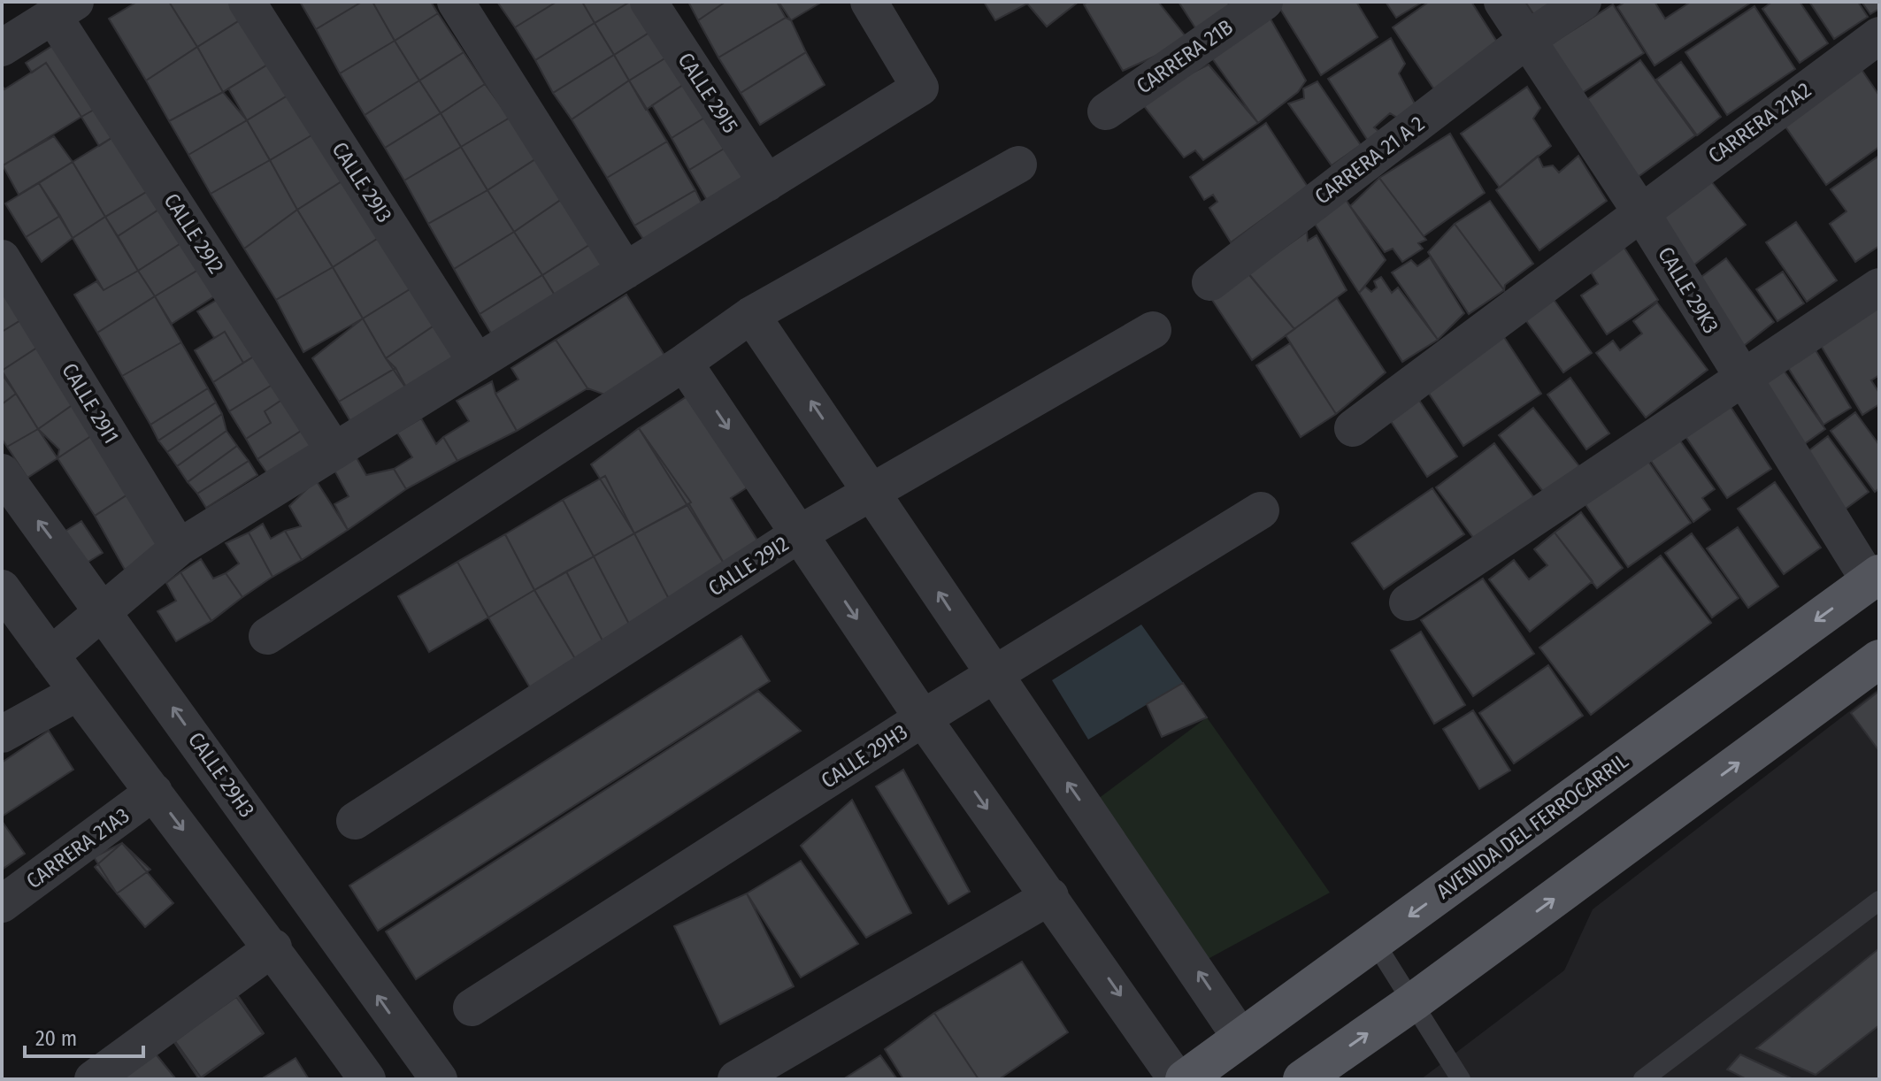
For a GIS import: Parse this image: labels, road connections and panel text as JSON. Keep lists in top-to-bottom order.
{
  "streets": {
    "main road": ["AVENIDA DEL FERROCARRIL"],
    "street": [
      "CARRERA 21B",
      "CALLE 29I5",
      "CARRERA 21A2",
      "CARRERA 21 A 2",
      "CALLE 29I3",
      "CALLE 29I2",
      "CALLE 29K3",
      "CALLE 29I1",
      "CALLE 29H3",
      "CARRERA 21A3"
    ]
  },
  "crossings": [
    ["CARRERA 21A2", "CALLE 29K3"],
    ["CARRERA 21 A 2", "CALLE 29K3"],
    ["CALLE 29K3", "AVENIDA DEL FERROCARRIL"]
  ],
  "scale_bar": "20 m"
}
